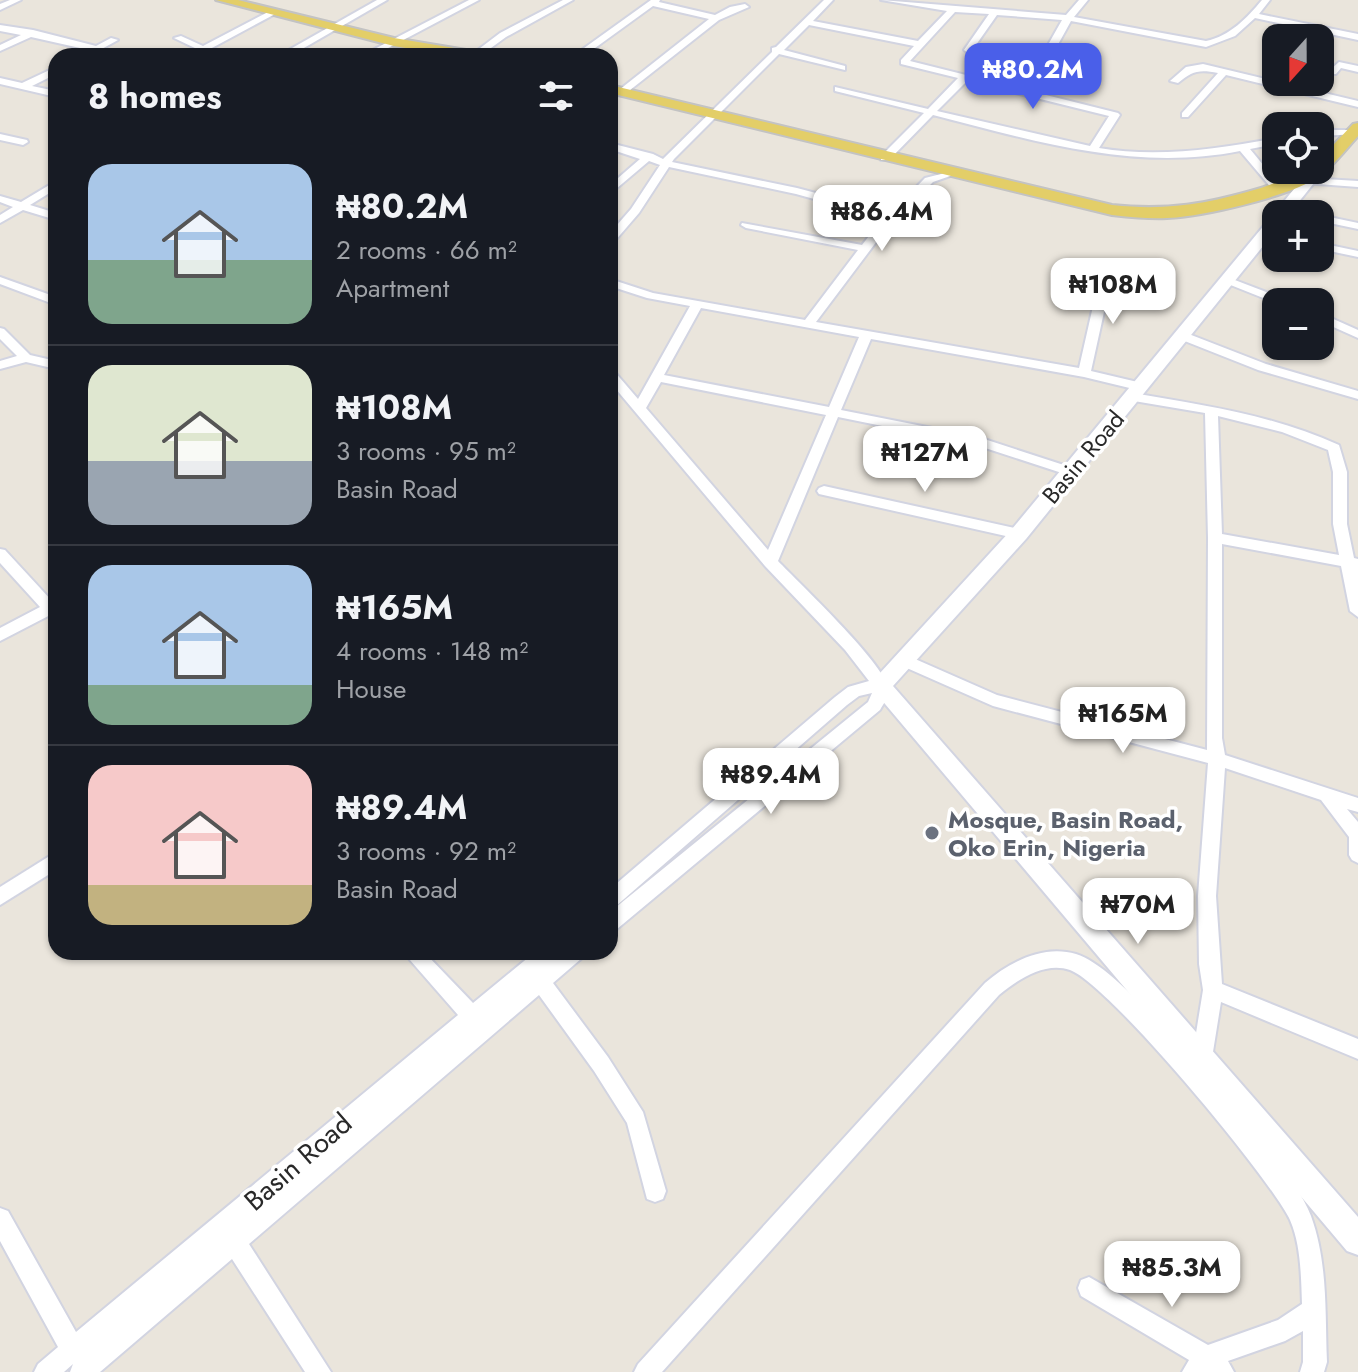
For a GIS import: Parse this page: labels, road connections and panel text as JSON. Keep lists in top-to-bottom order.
{
  "streets": {
    "main road": ["Basin Road"]
  },
  "places": ["Mosque, Basin Road, Oko Erin, Nigeria"],
  "north": "bottom",
  "page": {
    "map_buttons": ["+", "−"],
    "price": [
      "₦80.2M",
      "₦86.4M",
      "₦108M",
      "₦127M",
      "₦165M",
      "₦89.4M",
      "₦70M",
      "₦85.3M"
    ],
    "heading": "8 homes",
    "list": [
      {
        "name": "₦80.2M",
        "note": "2 rooms · 66 m² · Apartment"
      },
      {
        "name": "₦108M",
        "note": "3 rooms · 95 m² · Basin Road"
      },
      {
        "name": "₦165M",
        "note": "4 rooms · 148 m² · House"
      },
      {
        "name": "₦89.4M",
        "note": "3 rooms · 92 m² · Basin Road"
      }
    ]
  }
}
